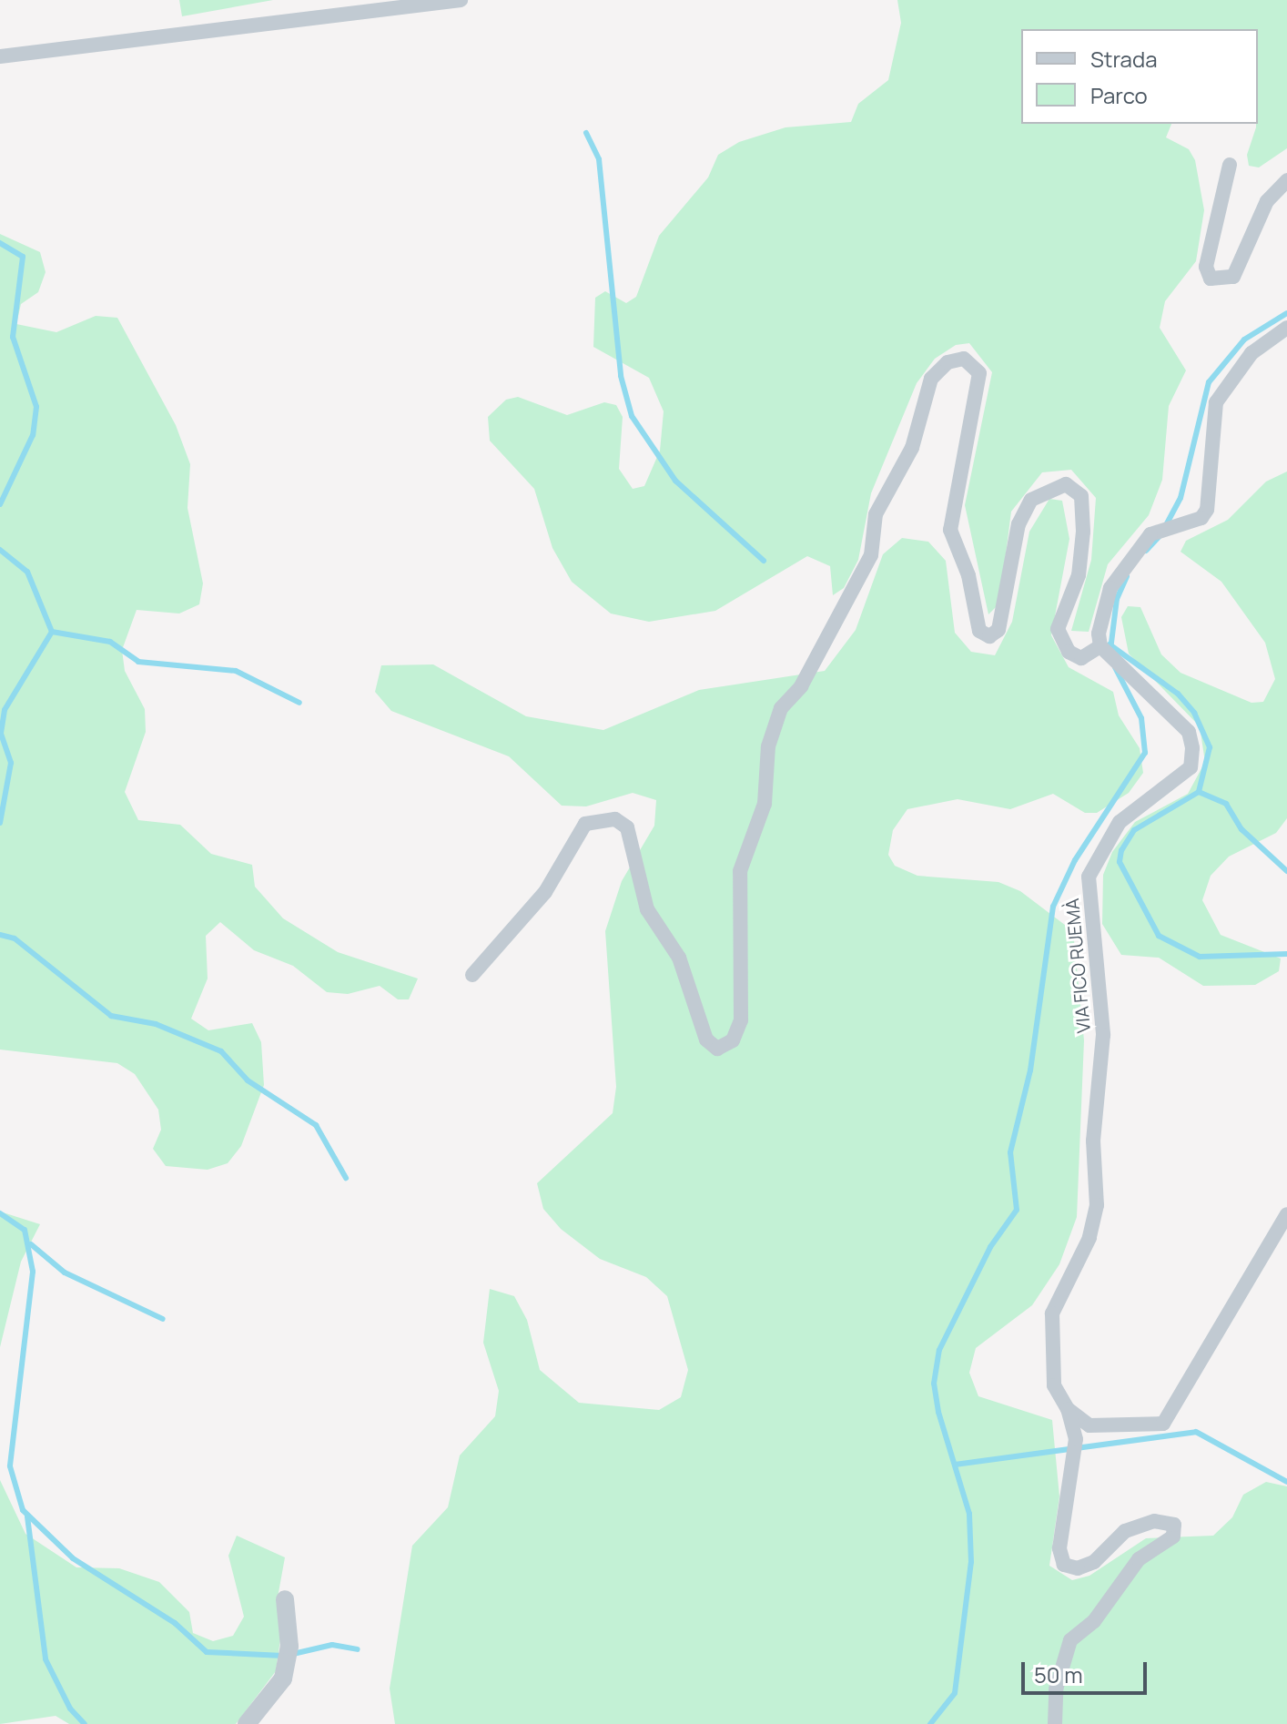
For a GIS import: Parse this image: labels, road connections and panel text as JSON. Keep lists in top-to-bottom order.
{
  "streets": {
    "street": ["VIA FICO RUEMÀ"]
  },
  "legend": ["Strada", "Parco"],
  "scale_bar": "50 m"
}
